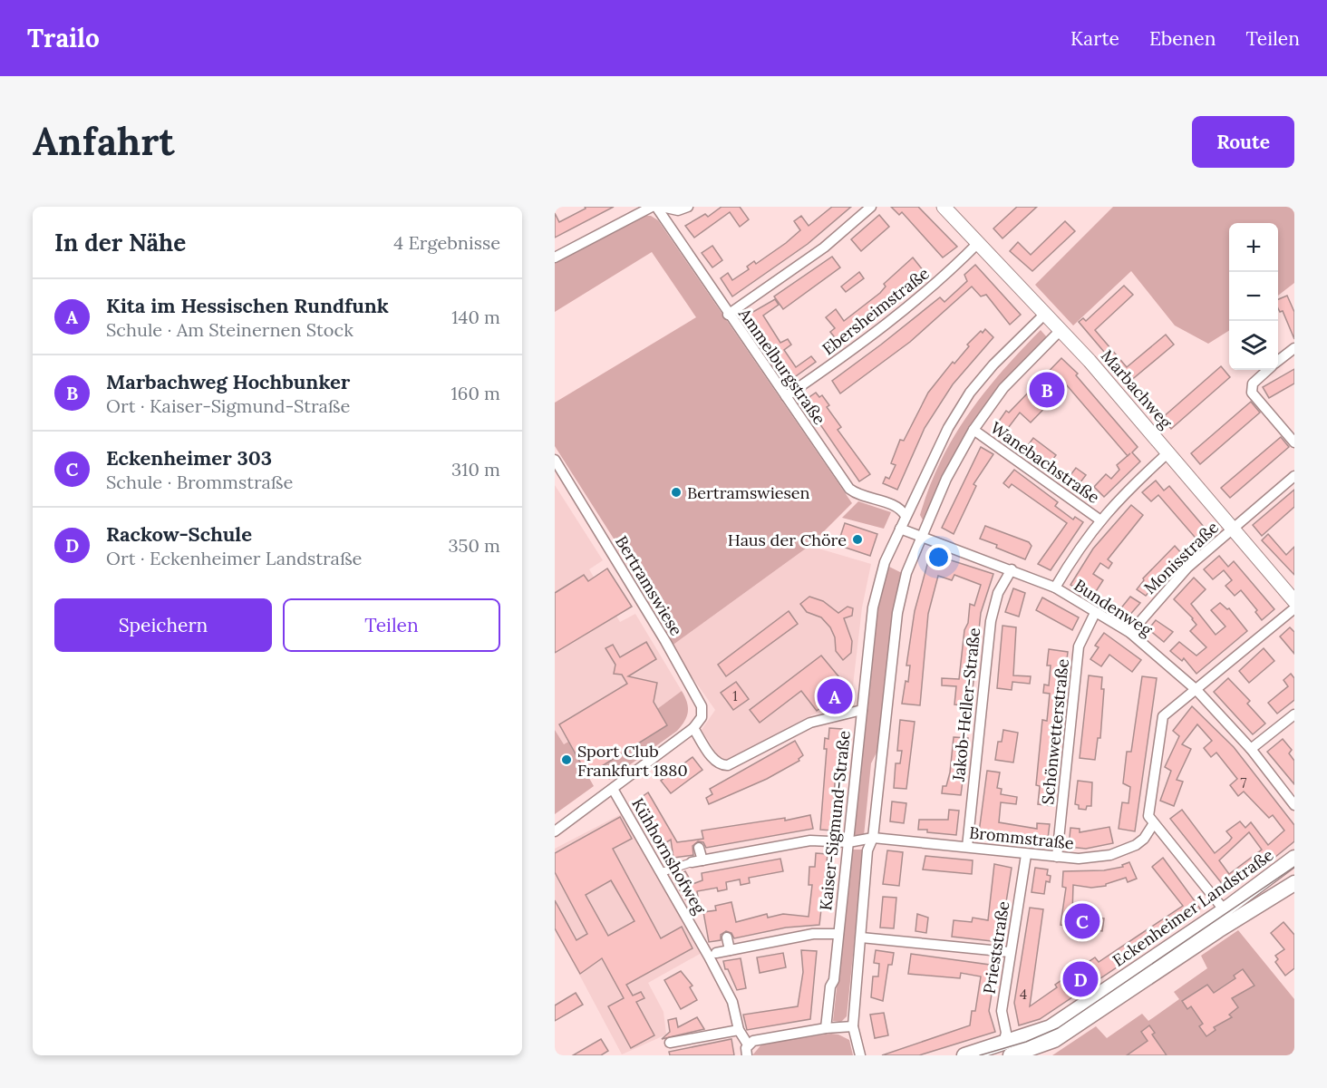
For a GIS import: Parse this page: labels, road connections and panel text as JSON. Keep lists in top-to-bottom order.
{
  "streets": {
    "main road": ["Marbachweg", "Eckenheimer Landstraße"],
    "street": [
      "Ebersheimstraße",
      "Ammelburgstraße",
      "Wanebachstraße",
      "Monisstraße",
      "Bertramswiese",
      "Bundenweg",
      "Jakob-Heller-Straße",
      "Schönwetterstraße",
      "Kaiser-Sigmund-Straße",
      "Brommstraße",
      "Kühhornshofweg",
      "Prieststraße"
    ]
  },
  "crossings": [
    ["Ebersheimstraße", "Ammelburgstraße"],
    ["Ebersheimstraße", "Marbachweg"],
    ["Ammelburgstraße", "Kaiser-Sigmund-Straße"],
    ["Marbachweg", "Monisstraße"],
    ["Marbachweg", "Kaiser-Sigmund-Straße"],
    ["Monisstraße", "Bundenweg"],
    ["Bertramswiese", "Kühhornshofweg"],
    ["Bundenweg", "Jakob-Heller-Straße"],
    ["Bundenweg", "Schönwetterstraße"],
    ["Jakob-Heller-Straße", "Brommstraße"],
    ["Schönwetterstraße", "Brommstraße"],
    ["Kaiser-Sigmund-Straße", "Brommstraße"],
    ["Brommstraße", "Prieststraße"],
    ["Eckenheimer Landstraße", "Prieststraße"]
  ],
  "places": ["Bertramswiesen", "Haus der Chöre", "Sport Club Frankfurt 1880"],
  "house_numbers": ["1", "7", "4"],
  "page": {
    "header": "Trailo",
    "nav": ["Karte", "Ebenen", "Teilen"],
    "buttons": [
      "Route",
      ["Speichern", "Teilen"]
    ],
    "title": "Anfahrt",
    "heading": ["In der Nähe", "4 Ergebnisse"],
    "map_buttons": ["+", "−"],
    "list": [
      {
        "mark": "A",
        "name": "Kita im Hessischen Rundfunk",
        "note": "Schule · Am Steinernen Stock",
        "value": "140 m"
      },
      {
        "mark": "B",
        "name": "Marbachweg Hochbunker",
        "note": "Ort · Kaiser-Sigmund-Straße",
        "value": "160 m"
      },
      {
        "mark": "C",
        "name": "Eckenheimer 303",
        "note": "Schule · Brommstraße",
        "value": "310 m"
      },
      {
        "mark": "D",
        "name": "Rackow-Schule",
        "note": "Ort · Eckenheimer Landstraße",
        "value": "350 m"
      }
    ],
    "pins": [
      "B",
      "A",
      "C",
      "D"
    ]
  }
}
